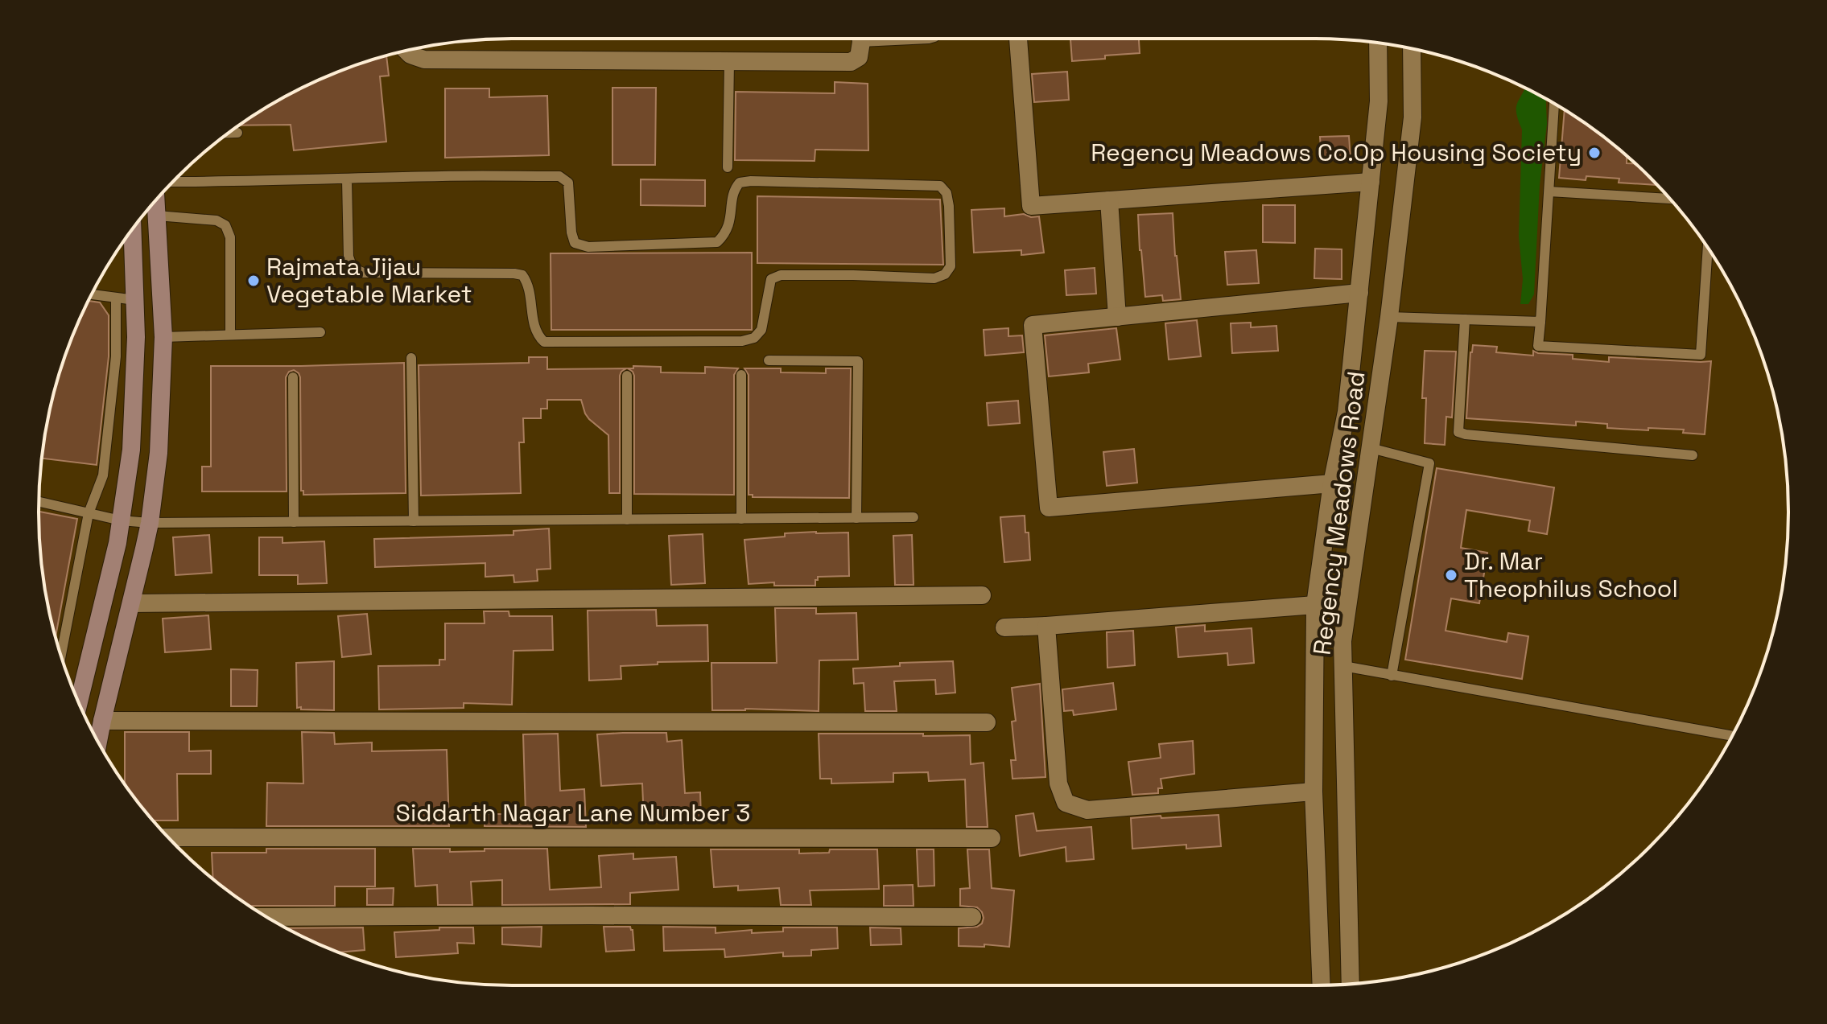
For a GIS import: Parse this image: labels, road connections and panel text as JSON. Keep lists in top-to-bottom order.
{
  "streets": {
    "street": ["Regency Meadows Road", "Siddarth Nagar Lane Number 3"]
  },
  "places": ["Regency Meadows Co.Op Housing Society", "Rajmata Jijau Vegetable Market", "Dr. Mar Theophilus School"]
}
